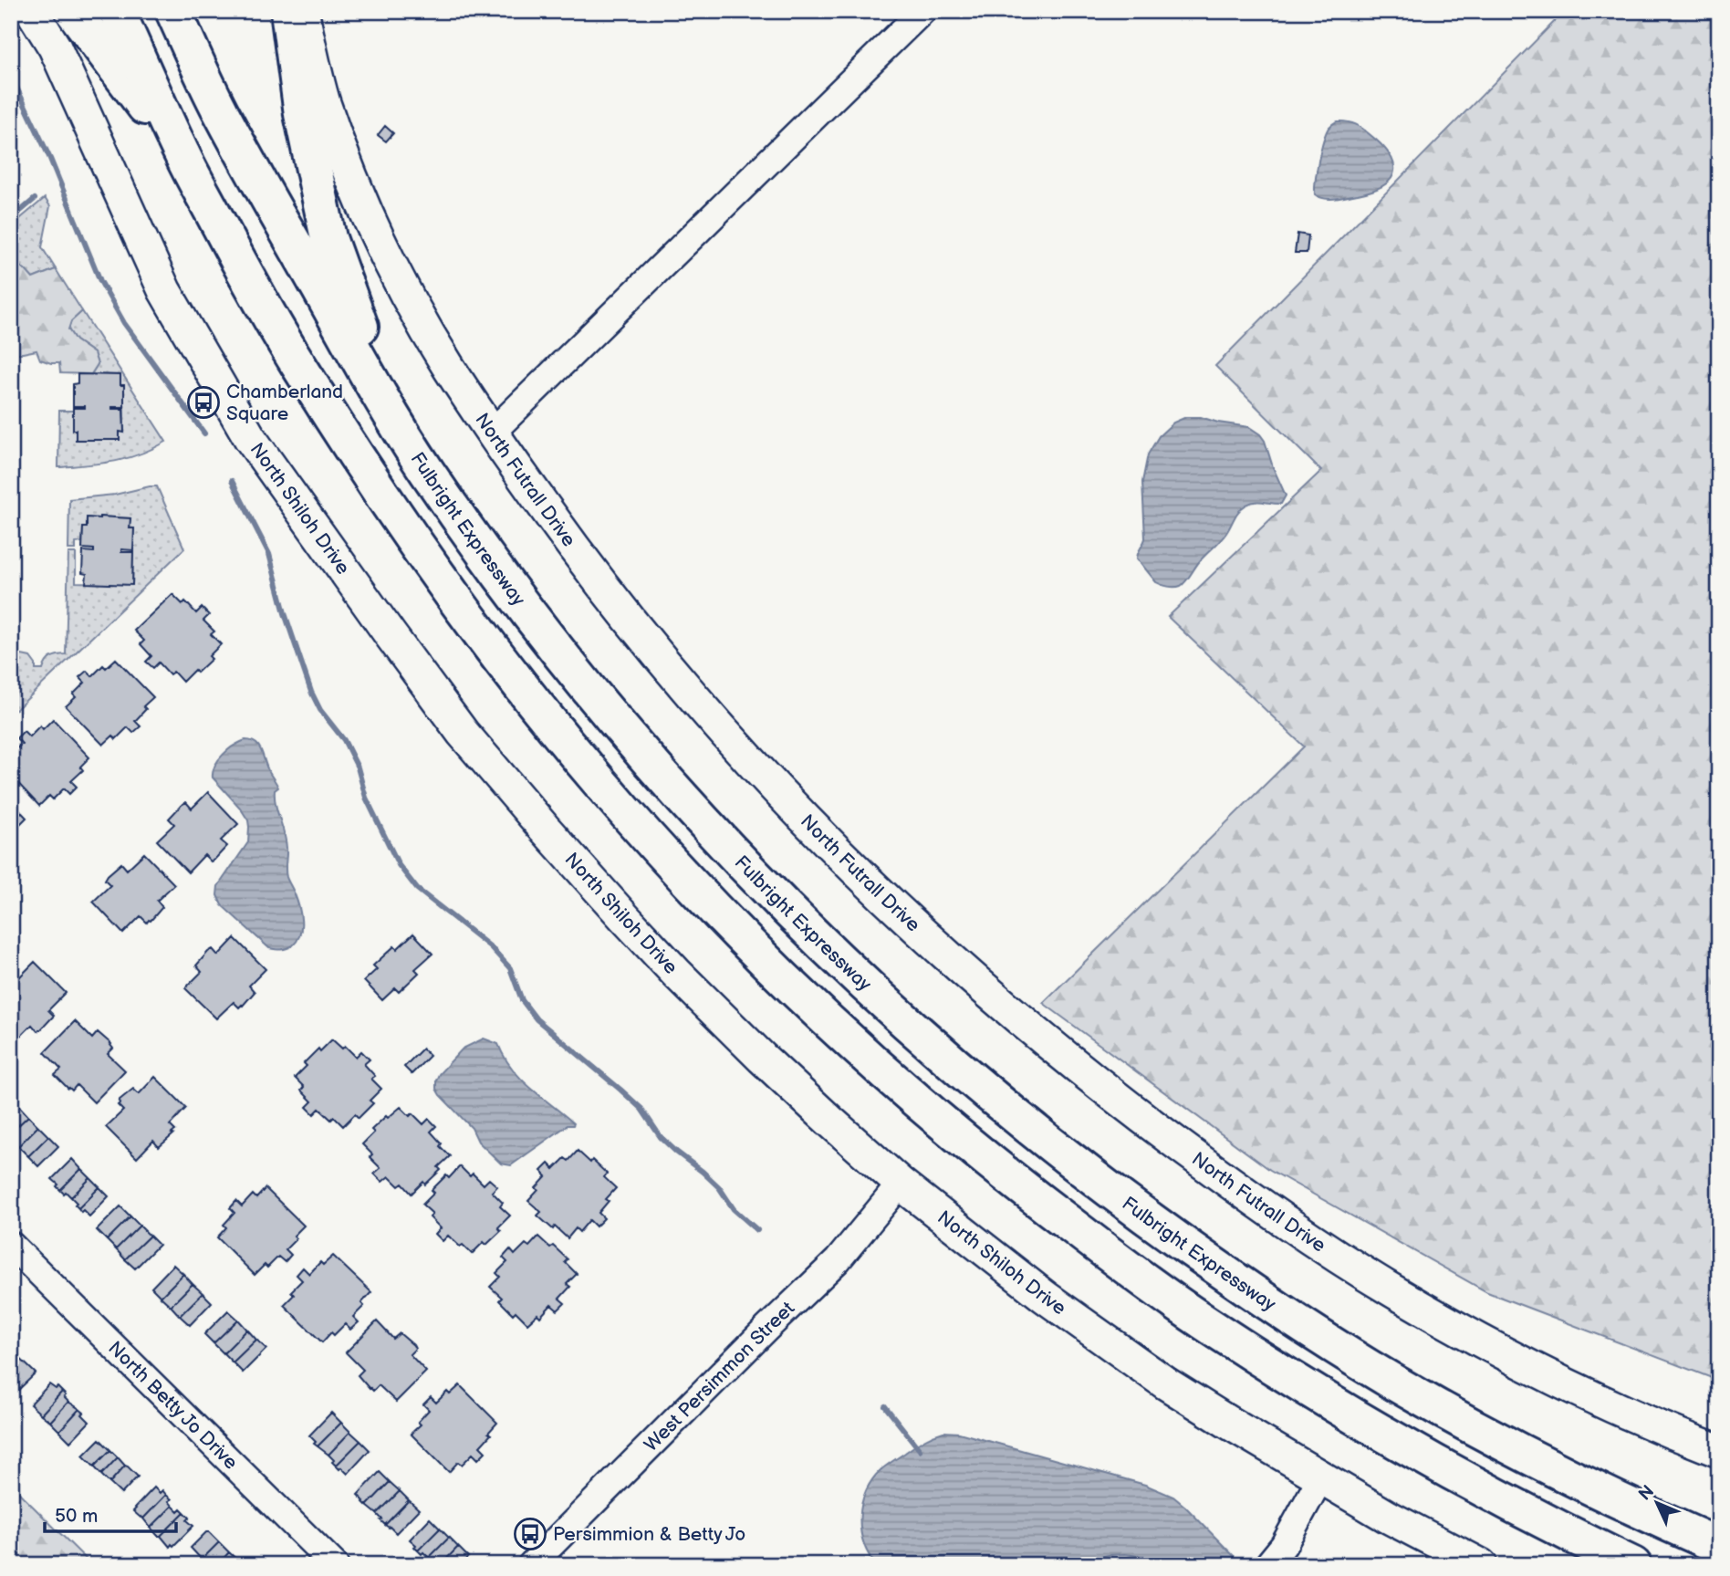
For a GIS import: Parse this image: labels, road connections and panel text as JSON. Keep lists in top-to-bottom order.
{
  "streets": {
    "highway": ["Fulbright Expressway"],
    "main road": ["North Futrall Drive", "North Shiloh Drive"],
    "street": ["West Persimmon Street", "North Betty Jo Drive"]
  },
  "crossings": [
    ["North Shiloh Drive", "West Persimmon Street"]
  ],
  "places": {
    "bus stop": ["Chamberland Square", "Persimmion & Betty Jo"]
  },
  "scale_bar": "50 m",
  "north": "top left"
}
